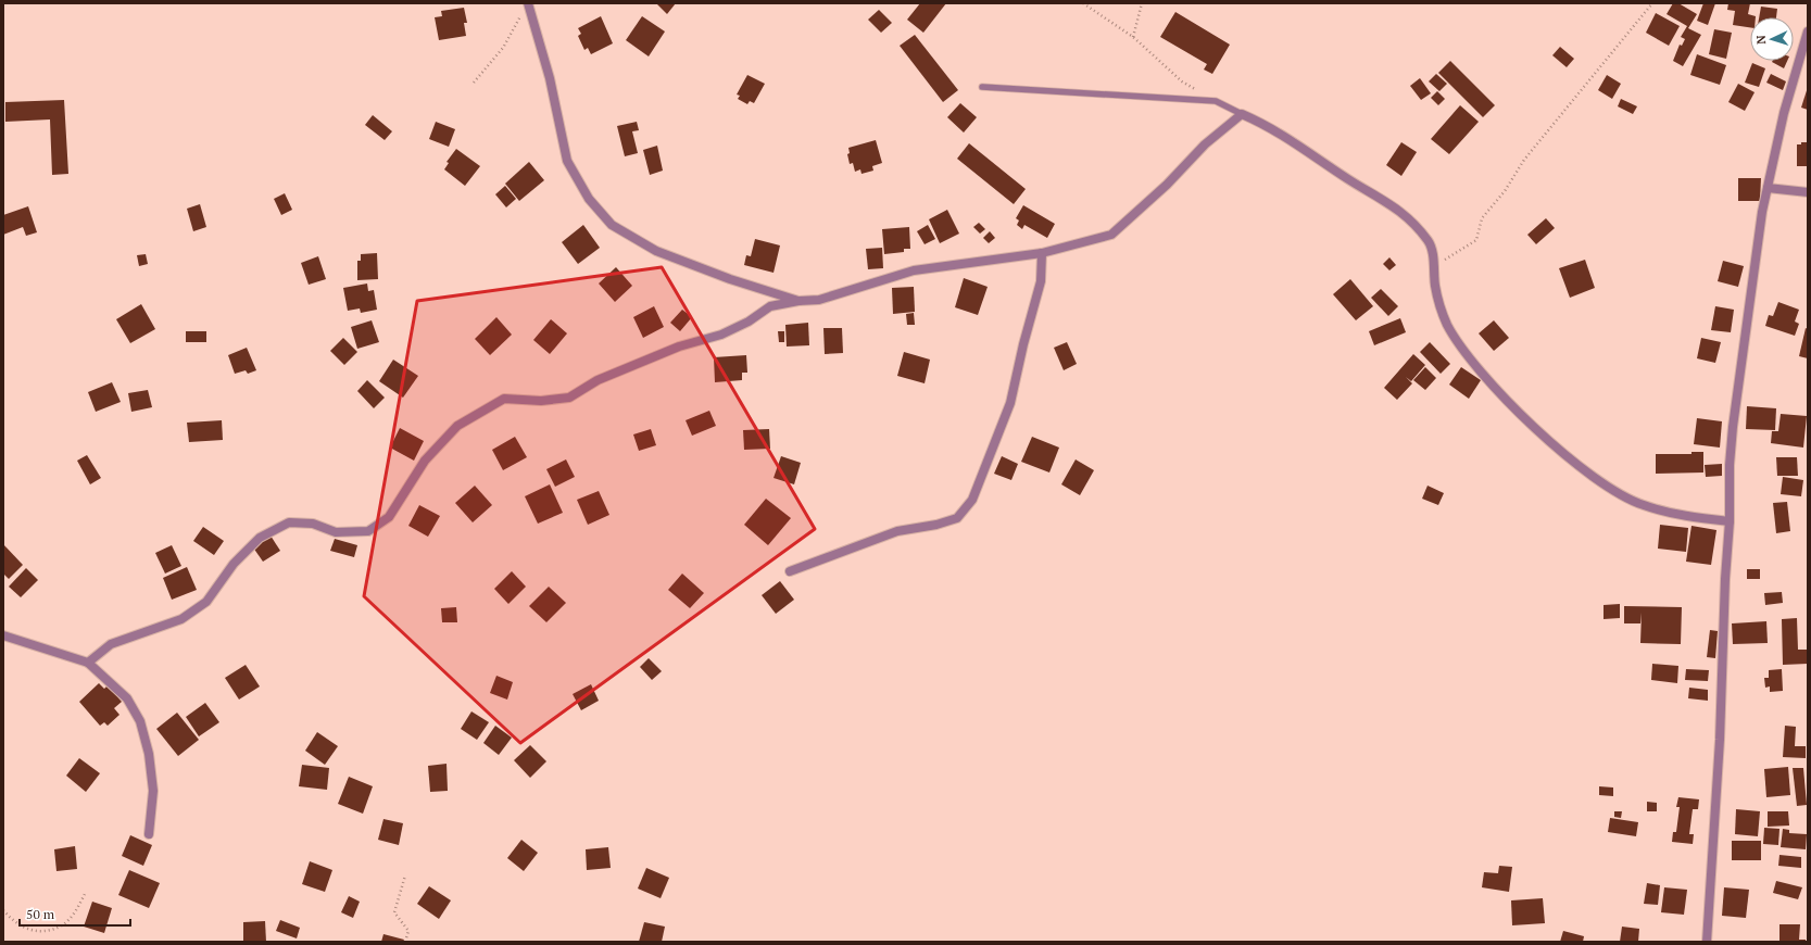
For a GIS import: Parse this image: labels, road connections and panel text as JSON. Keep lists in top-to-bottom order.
{
  "scale_bar": "50 m",
  "north": "left"
}
